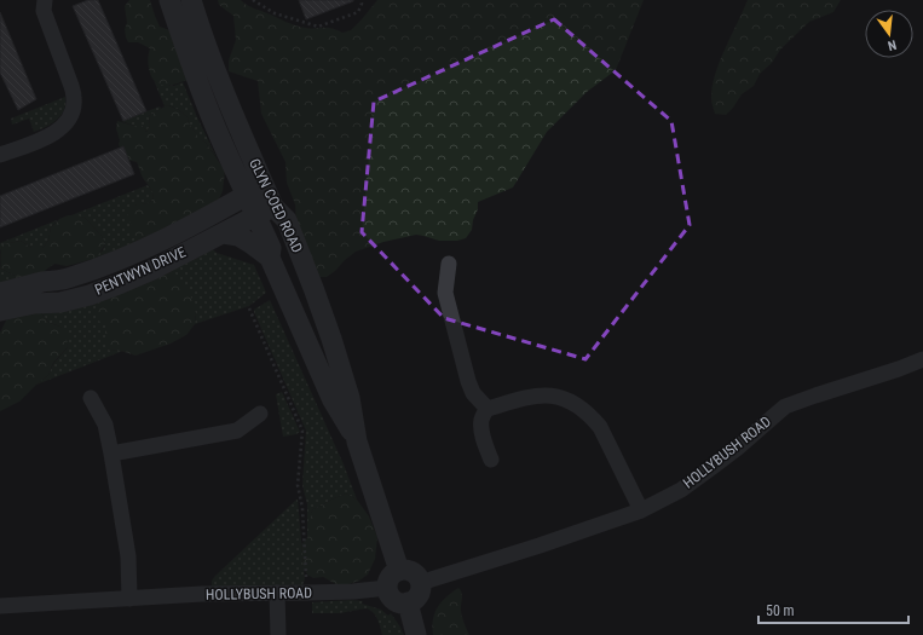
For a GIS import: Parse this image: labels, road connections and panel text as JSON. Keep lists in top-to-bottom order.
{
  "streets": {
    "street": ["GLYN COED ROAD", "PENTWYN DRIVE", "HOLLYBUSH ROAD"]
  },
  "crossings": [
    ["GLYN COED ROAD", "PENTWYN DRIVE"],
    ["GLYN COED ROAD", "HOLLYBUSH ROAD"]
  ],
  "scale_bar": "50 m",
  "north": "bottom"
}
